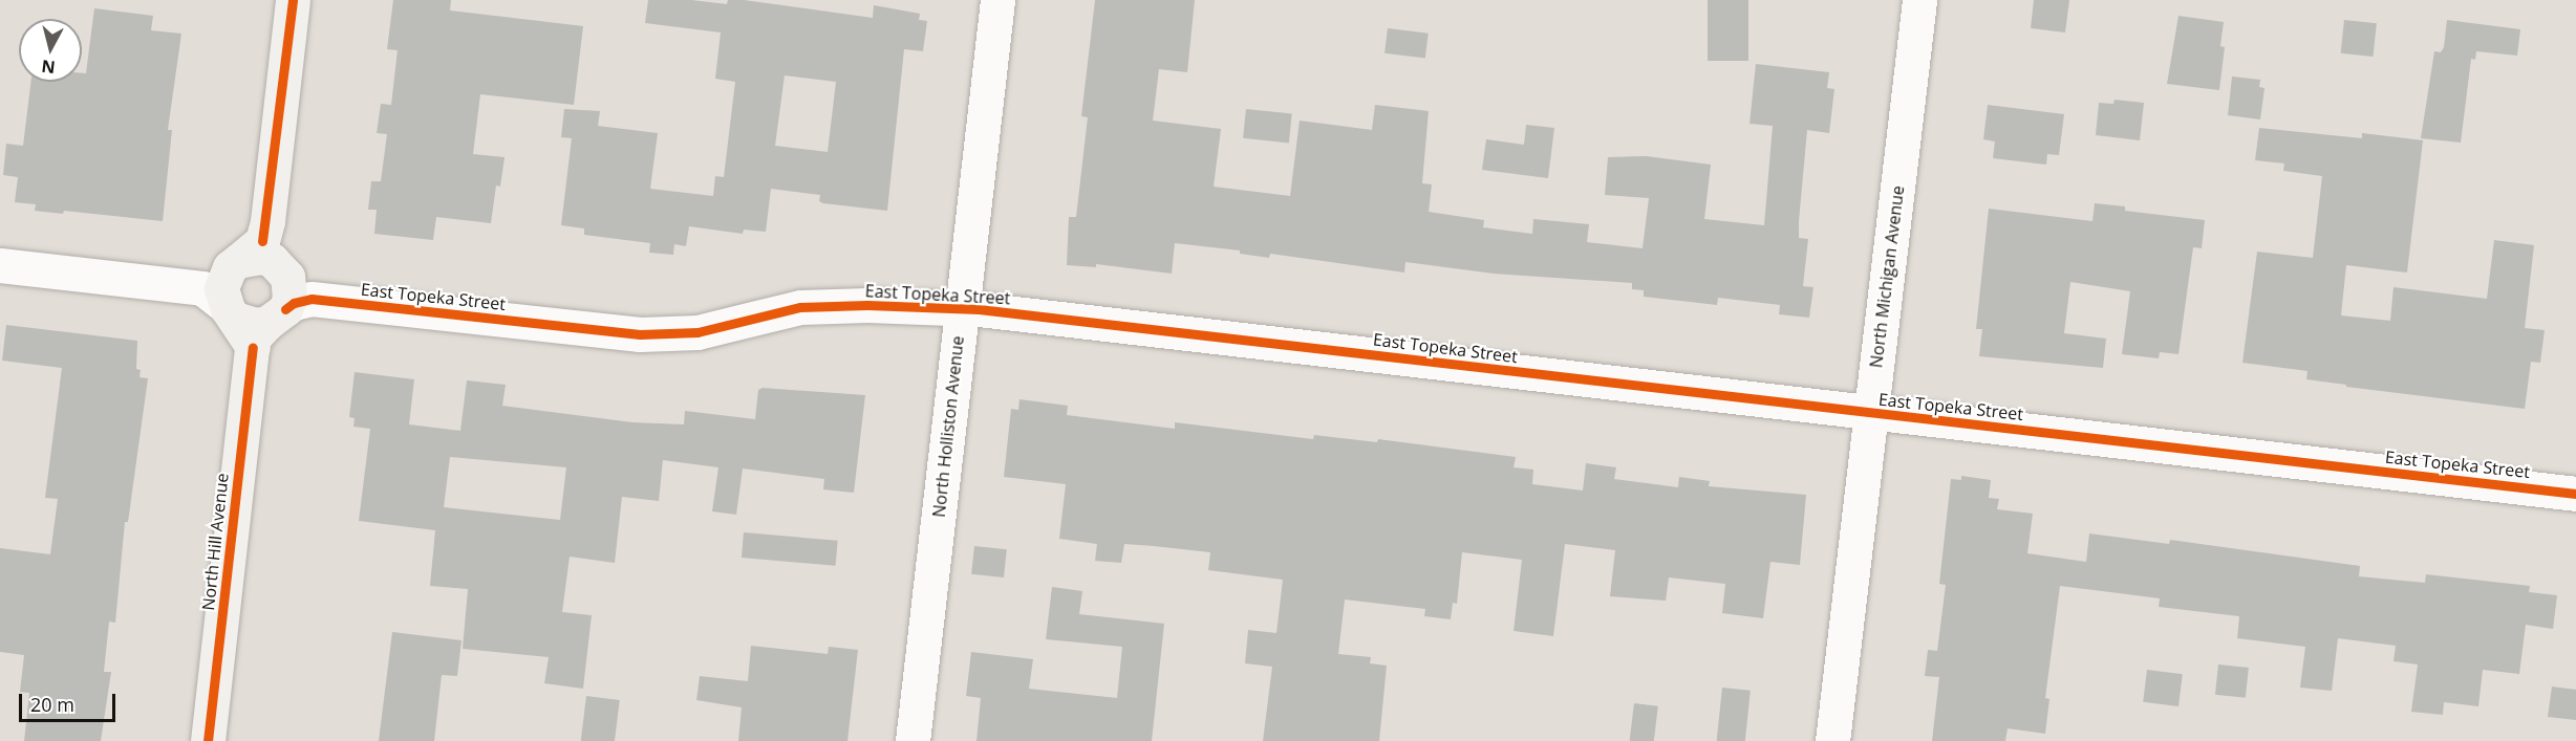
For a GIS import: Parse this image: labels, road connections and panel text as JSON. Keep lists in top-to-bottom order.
{
  "streets": {
    "street": [
      "North Michigan Avenue",
      "East Topeka Street",
      "North Holliston Avenue",
      "North Hill Avenue"
    ]
  },
  "crossings": [
    ["North Michigan Avenue", "East Topeka Street"],
    ["East Topeka Street", "North Holliston Avenue"],
    ["East Topeka Street", "North Hill Avenue"]
  ],
  "scale_bar": "20 m",
  "north": "bottom"
}
